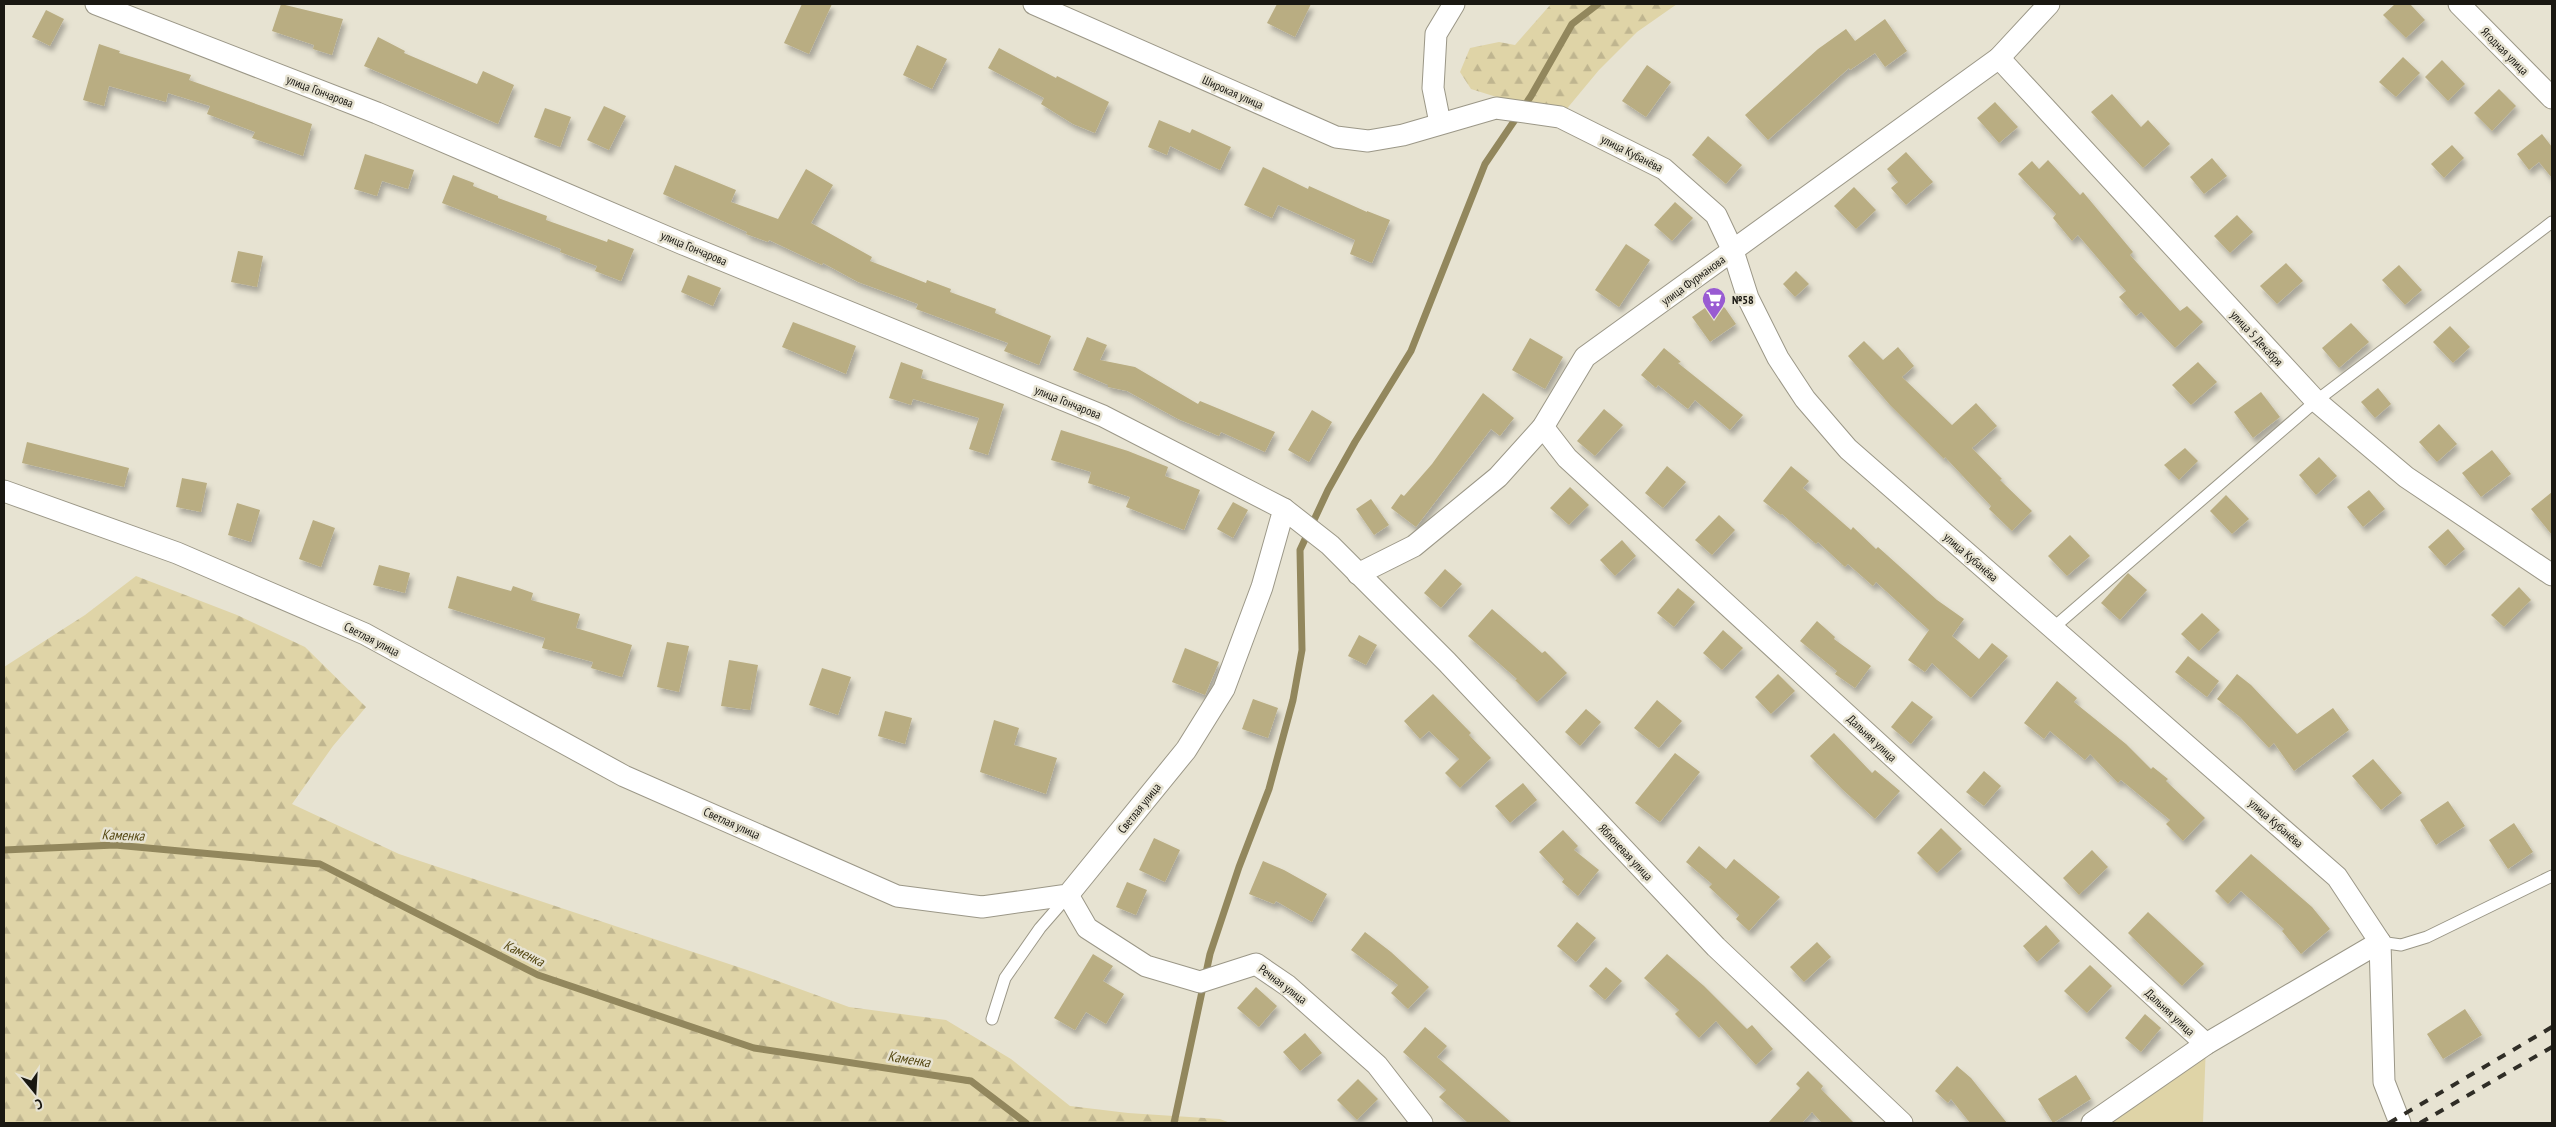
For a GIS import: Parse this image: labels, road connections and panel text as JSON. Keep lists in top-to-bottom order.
{
  "streets": {
    "street": [
      "Ягодная улица",
      "улица Гончарова",
      "Широкая улица",
      "улица Кубанёва",
      "улица Фурманова",
      "улица 5 Декабря",
      "Светлая улица",
      "Дальняя улица",
      "Яблоневая улица",
      "Речная улица"
    ]
  },
  "crossings": [
    ["улица Гончарова", "Светлая улица"],
    ["улица Гончарова", "Яблоневая улица"],
    ["Широкая улица", "улица Кубанёва"],
    ["улица Кубанёва", "улица Фурманова"],
    ["улица Фурманова", "улица 5 Декабря"],
    ["улица Фурманова", "Дальняя улица"],
    ["улица Фурманова", "Яблоневая улица"],
    ["Светлая улица", "Речная улица"]
  ],
  "water": ["Каменка"],
  "places": {
    "supermarket": ["№58"]
  },
  "north": "bottom"
}
